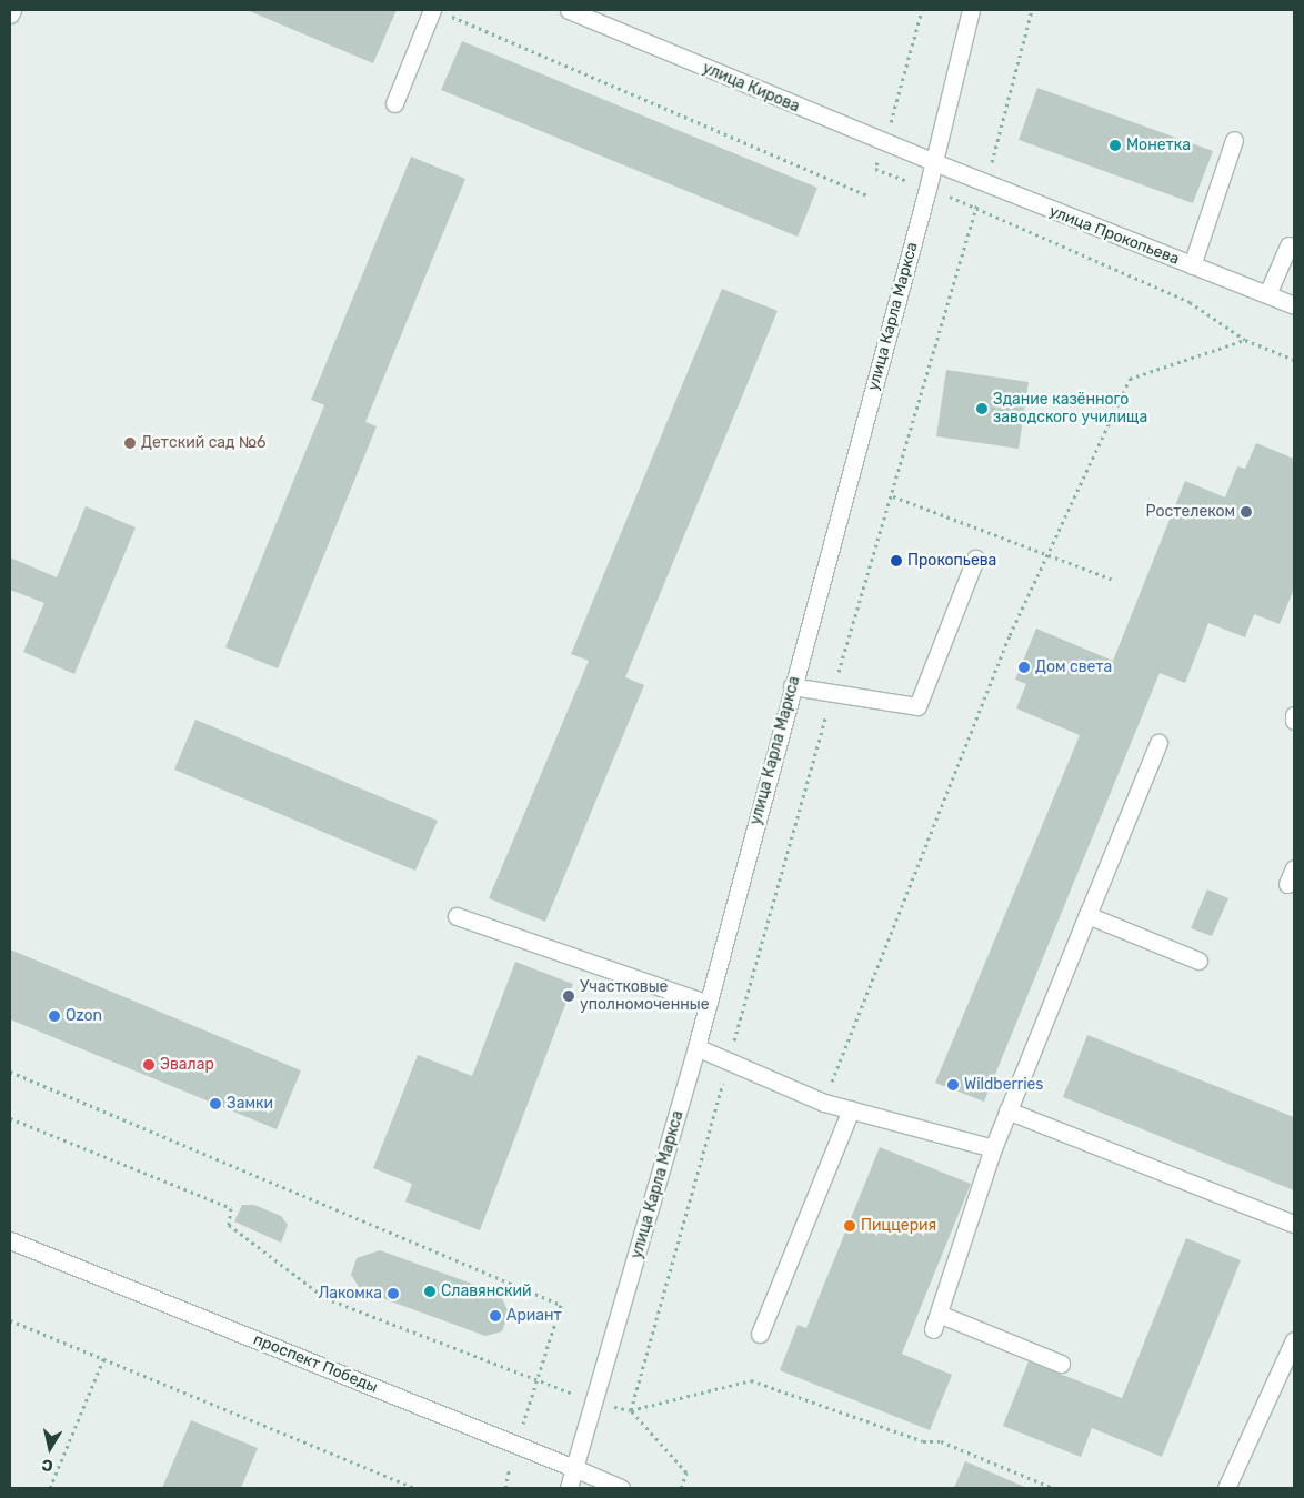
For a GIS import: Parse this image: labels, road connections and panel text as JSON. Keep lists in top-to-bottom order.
{
  "streets": {
    "main road": [
      "улица Кирова",
      "улица Прокопьева",
      "улица Карла Маркса",
      "проспект Победы"
    ]
  },
  "crossings": [
    ["улица Кирова", "улица Прокопьева"],
    ["улица Кирова", "улица Карла Маркса"],
    ["улица Прокопьева", "улица Карла Маркса"],
    ["улица Карла Маркса", "проспект Победы"]
  ],
  "places": [
    "Монетка",
    "Здание казённого заводского училища",
    "Детский сад №6",
    "Ростелеком",
    "Прокопьева",
    "Дом света",
    "Участковые уполномоченные",
    "Ozon",
    "Эвалар",
    "Wildberries",
    "Замки",
    "Пиццерия",
    "Славянский",
    "Лакомка",
    "Ариант"
  ],
  "north": "bottom"
}
